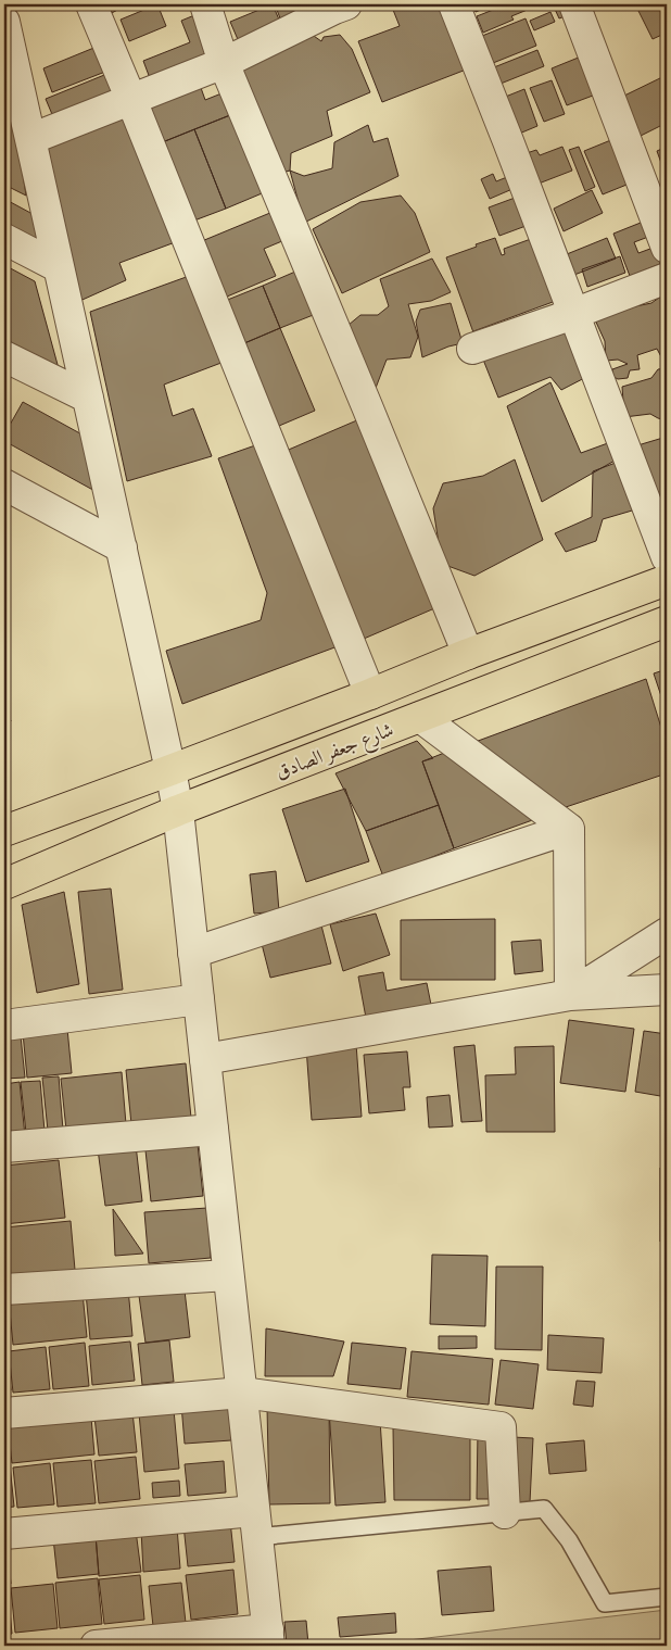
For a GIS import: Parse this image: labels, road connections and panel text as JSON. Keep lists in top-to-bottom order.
{
  "streets": {
    "main road": ["شارع جعفر الصادق"]
  }
}
